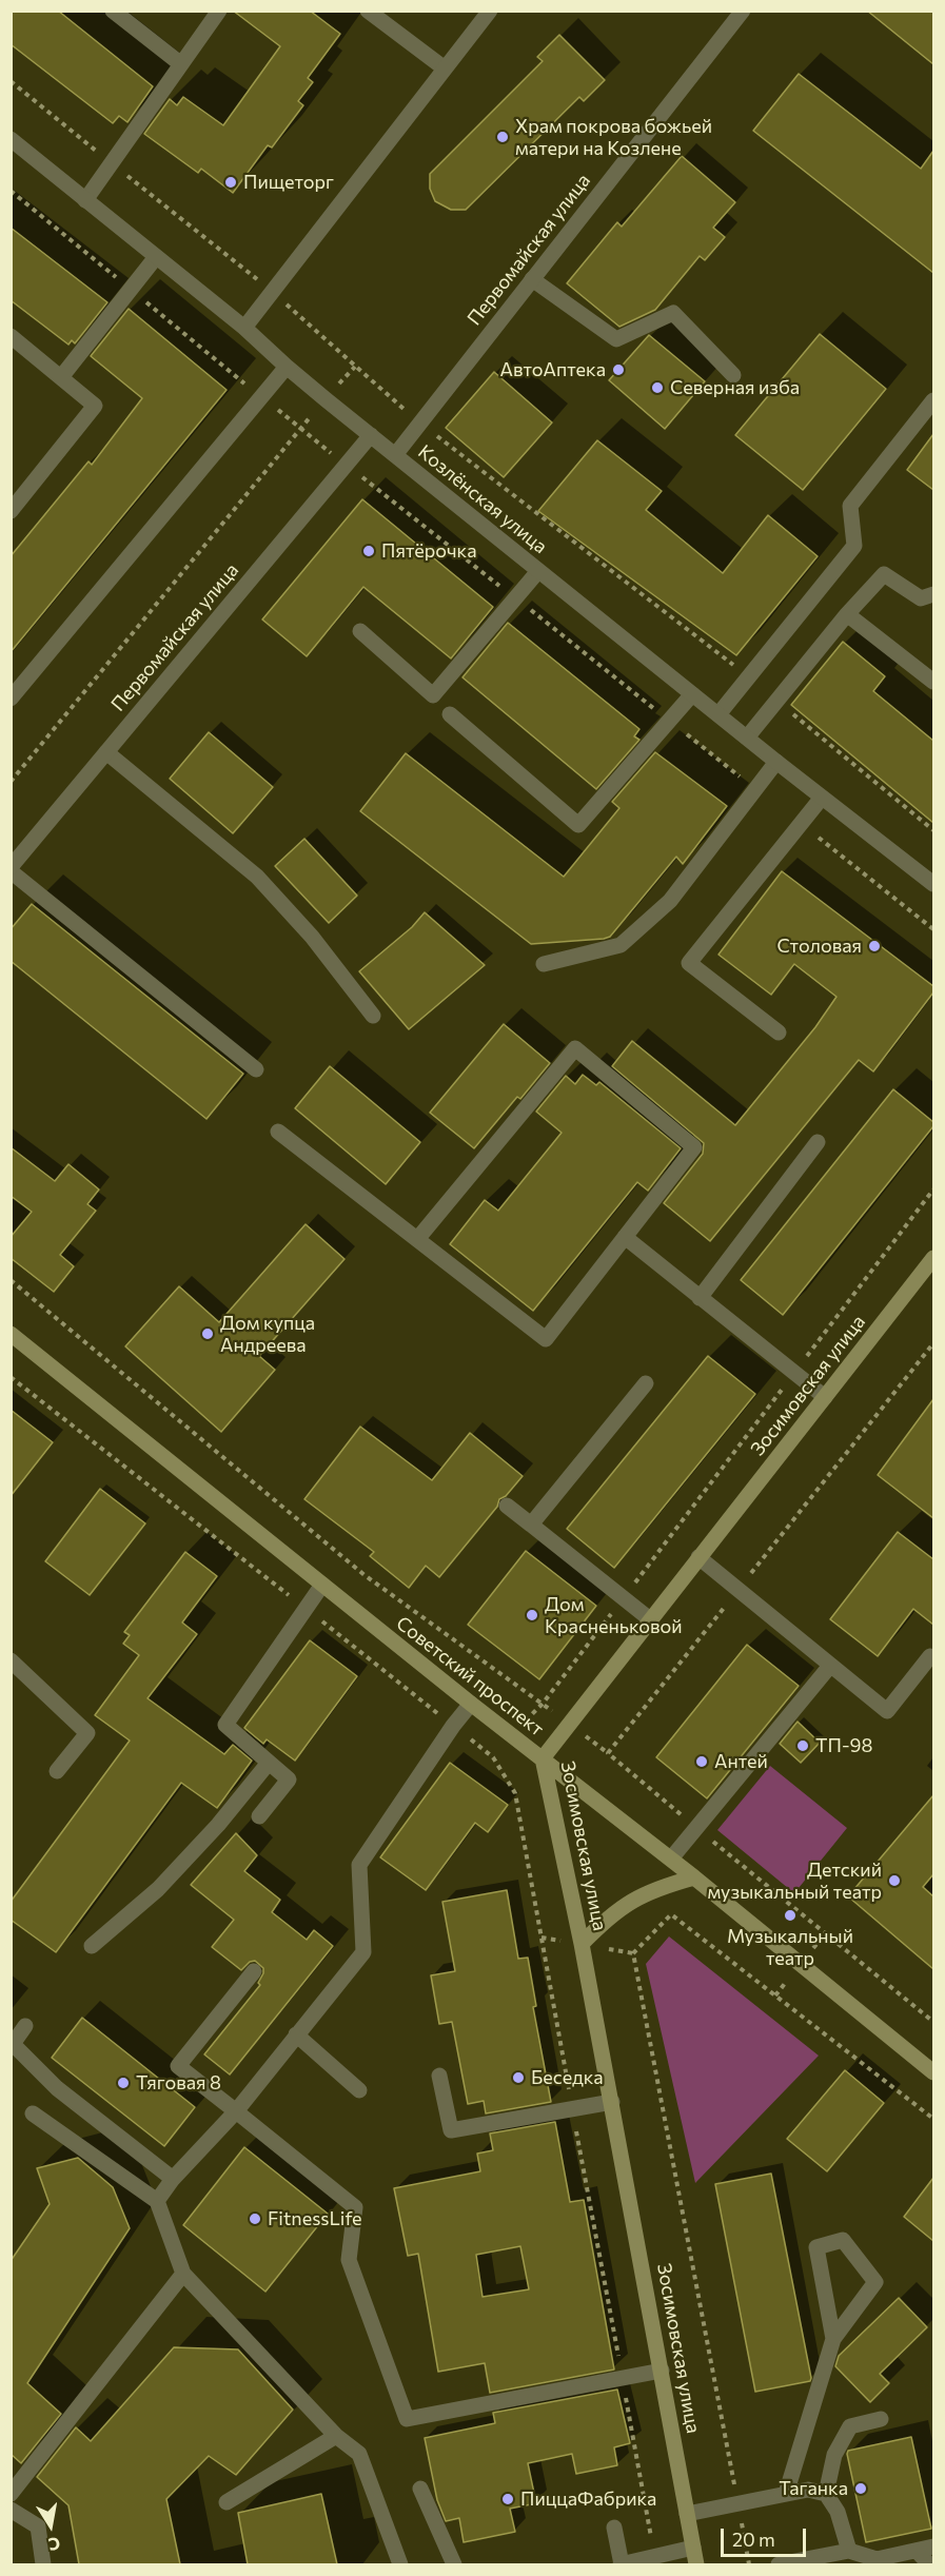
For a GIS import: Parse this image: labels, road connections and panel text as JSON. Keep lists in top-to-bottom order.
{
  "streets": {
    "street": [
      "Первомайская улица",
      "Козлёнская улица",
      "Зосимовская улица",
      "Советский проспект"
    ]
  },
  "crossings": [
    ["Первомайская улица", "Козлёнская улица"],
    ["Зосимовская улица", "Советский проспект"]
  ],
  "places": [
    "Храм покрова божьей матери на Козлене",
    "Пищеторг",
    "АвтоАптека",
    "Северная изба",
    "Пятёрочка",
    "Столовая",
    "Дом купца Андреева",
    "Дом Красненьковой",
    "ТП-98",
    "Антей",
    "Детский музыкальный театр",
    "Музыкальный театр",
    "Беседка",
    "Тяговая 8",
    "FitnessLife",
    "Таганка",
    "ПиццаФабрика"
  ],
  "scale_bar": "20 m",
  "north": "bottom"
}
